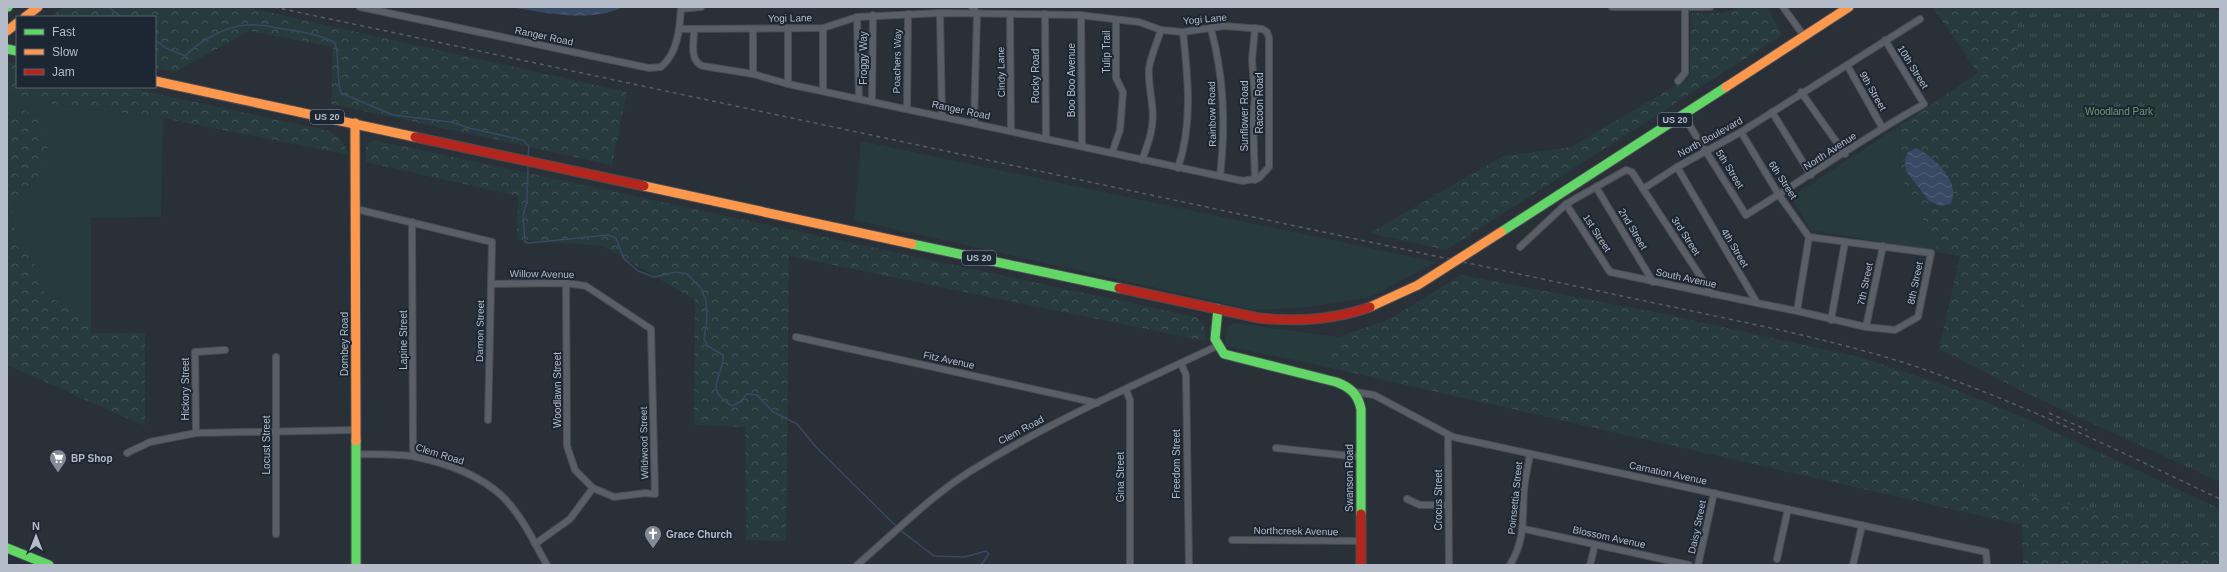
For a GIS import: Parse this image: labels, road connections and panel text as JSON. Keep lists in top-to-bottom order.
{
  "streets": {
    "main road": ["US 20", "Dombey Road", "Swanson Road"],
    "street": [
      "Yogi Lane",
      "Ranger Road",
      "Tulip Trail",
      "Froggy Way",
      "Poachers Way",
      "10th Street",
      "Cindy Lane",
      "Rocky Road",
      "Boo Boo Avenue",
      "9th Street",
      "Racoon Road",
      "Rainbow Road",
      "Sunflower Road",
      "North Boulevard",
      "North Avenue",
      "5th Street",
      "6th Street",
      "2nd Street",
      "1st Street",
      "3rd Street",
      "4th Street",
      "Willow Avenue",
      "South Avenue",
      "8th Street",
      "7th Street",
      "Damon Street",
      "Lapine Street",
      "Fitz Avenue",
      "Hickory Street",
      "Woodlawn Street",
      "Clem Road",
      "Wildwood Street",
      "Locust Street",
      "Freedom Street",
      "Carnation Avenue",
      "Gina Street",
      "Poinsettia Street",
      "Crocus Street",
      "Daisy Street",
      "Northcreek Avenue",
      "Blossom Avenue"
    ]
  },
  "crossings": [
    ["Yogi Lane", "Ranger Road"],
    ["Yogi Lane", "Tulip Trail"],
    ["Yogi Lane", "Froggy Way"],
    ["Yogi Lane", "Poachers Way"],
    ["Yogi Lane", "Cindy Lane"],
    ["Yogi Lane", "Rocky Road"],
    ["Yogi Lane", "Boo Boo Avenue"],
    ["Yogi Lane", "Racoon Road"],
    ["Yogi Lane", "Rainbow Road"],
    ["Yogi Lane", "Sunflower Road"],
    ["Ranger Road", "Tulip Trail"],
    ["Ranger Road", "Froggy Way"],
    ["Ranger Road", "Poachers Way"],
    ["Ranger Road", "Cindy Lane"],
    ["Ranger Road", "Rocky Road"],
    ["Ranger Road", "Boo Boo Avenue"],
    ["Ranger Road", "Racoon Road"],
    ["Ranger Road", "Rainbow Road"],
    ["Ranger Road", "Sunflower Road"],
    ["10th Street", "North Boulevard"],
    ["10th Street", "North Avenue"],
    ["9th Street", "North Boulevard"],
    ["9th Street", "North Avenue"],
    ["Racoon Road", "Sunflower Road"],
    ["US 20", "5th Street"],
    ["US 20", "Dombey Road"],
    ["North Boulevard", "5th Street"],
    ["North Boulevard", "6th Street"],
    ["North Boulevard", "3rd Street"],
    ["North Boulevard", "4th Street"],
    ["North Avenue", "5th Street"],
    ["North Avenue", "6th Street"],
    ["2nd Street", "South Avenue"],
    ["1st Street", "South Avenue"],
    ["3rd Street", "South Avenue"],
    ["4th Street", "South Avenue"],
    ["Willow Avenue", "Damon Street"],
    ["Willow Avenue", "Woodlawn Street"],
    ["Willow Avenue", "Wildwood Street"],
    ["8th Street", "7th Street"],
    ["Damon Street", "Lapine Street"],
    ["Lapine Street", "Clem Road"],
    ["Dombey Road", "Clem Road"],
    ["Fitz Avenue", "Clem Road"],
    ["Woodlawn Street", "Wildwood Street"],
    ["Clem Road", "Freedom Street"],
    ["Clem Road", "Gina Street"],
    ["Carnation Avenue", "Swanson Road"],
    ["Carnation Avenue", "Poinsettia Street"],
    ["Carnation Avenue", "Crocus Street"],
    ["Carnation Avenue", "Daisy Street"],
    ["Swanson Road", "Northcreek Avenue"],
    ["Poinsettia Street", "Blossom Avenue"]
  ],
  "parks": ["Woodland Park"],
  "places": {
    "supermarket": ["BP Shop"],
    "church": ["Grace Church"]
  },
  "legend": ["Fast", "Slow", "Jam"],
  "north": "top"
}
